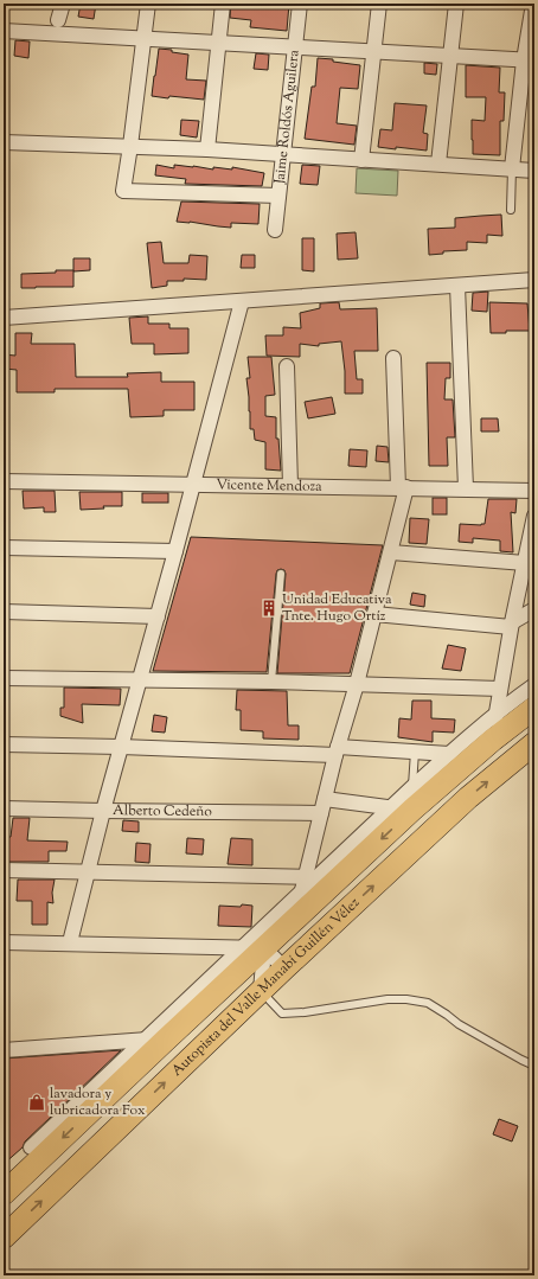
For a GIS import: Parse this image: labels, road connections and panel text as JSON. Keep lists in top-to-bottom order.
{
  "streets": {
    "main road": ["Autopista del Valle Manabí Guillén Vélez"],
    "street": ["Jaime Roldós Aguilera", "Vicente Mendoza", "Alberto Cedeño"]
  },
  "crossings": [
    ["Alberto Cedeño", "Autopista del Valle Manabí Guillén Vélez"]
  ],
  "places": {
    "building": ["Unidad Educativa Tnte. Hugo Ortíz"],
    "shop": ["lavadora y lubricadora Fox"]
  }
}
